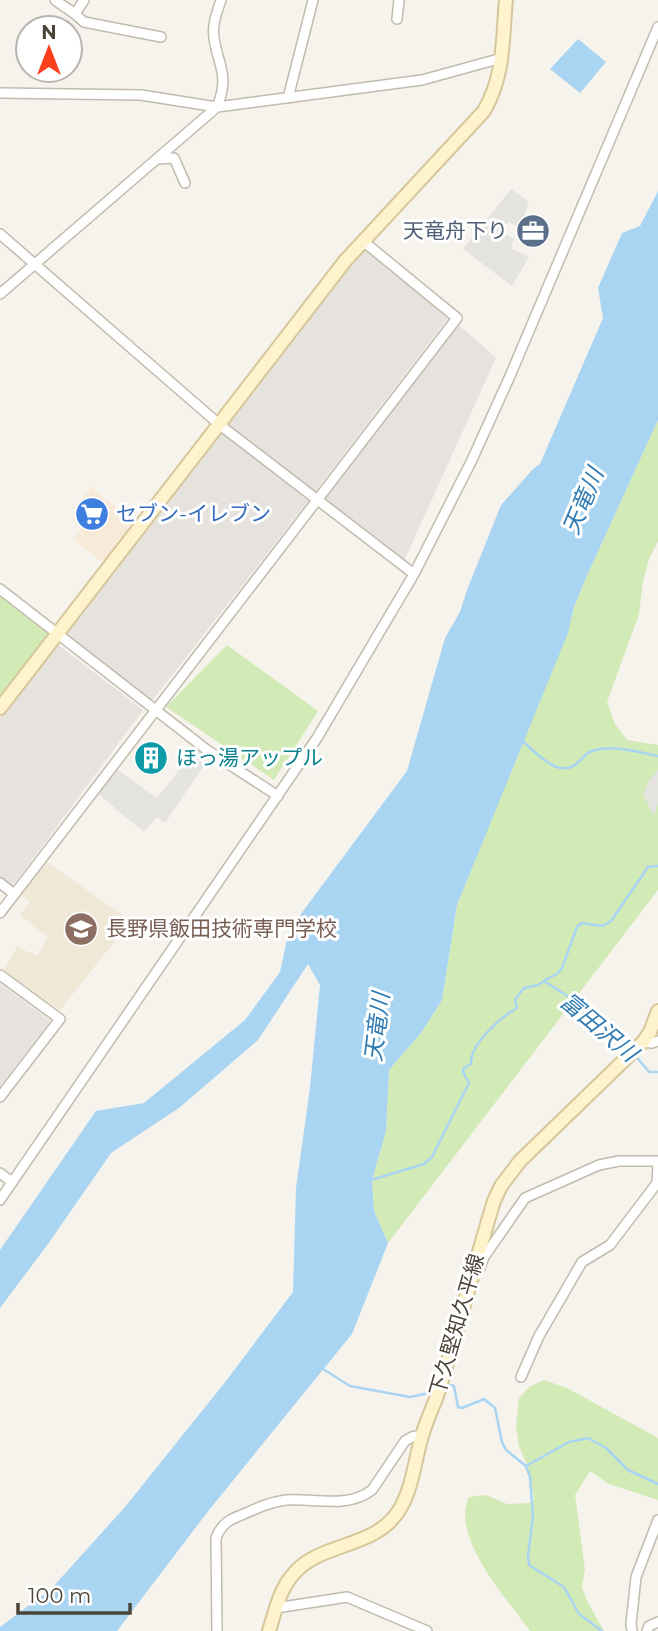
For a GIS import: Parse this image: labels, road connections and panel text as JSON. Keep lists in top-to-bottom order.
{
  "streets": {
    "street": ["下久堅知久平線"]
  },
  "water": ["天竜川", "富田沢川"],
  "places": {
    "office": ["天竜舟下り"],
    "supermarket": ["セブン-イレブン"],
    "building": ["ほっ湯アップル"],
    "school or university": ["長野県飯田技術専門学校"]
  },
  "scale_bar": "100 m",
  "north": "top"
}
